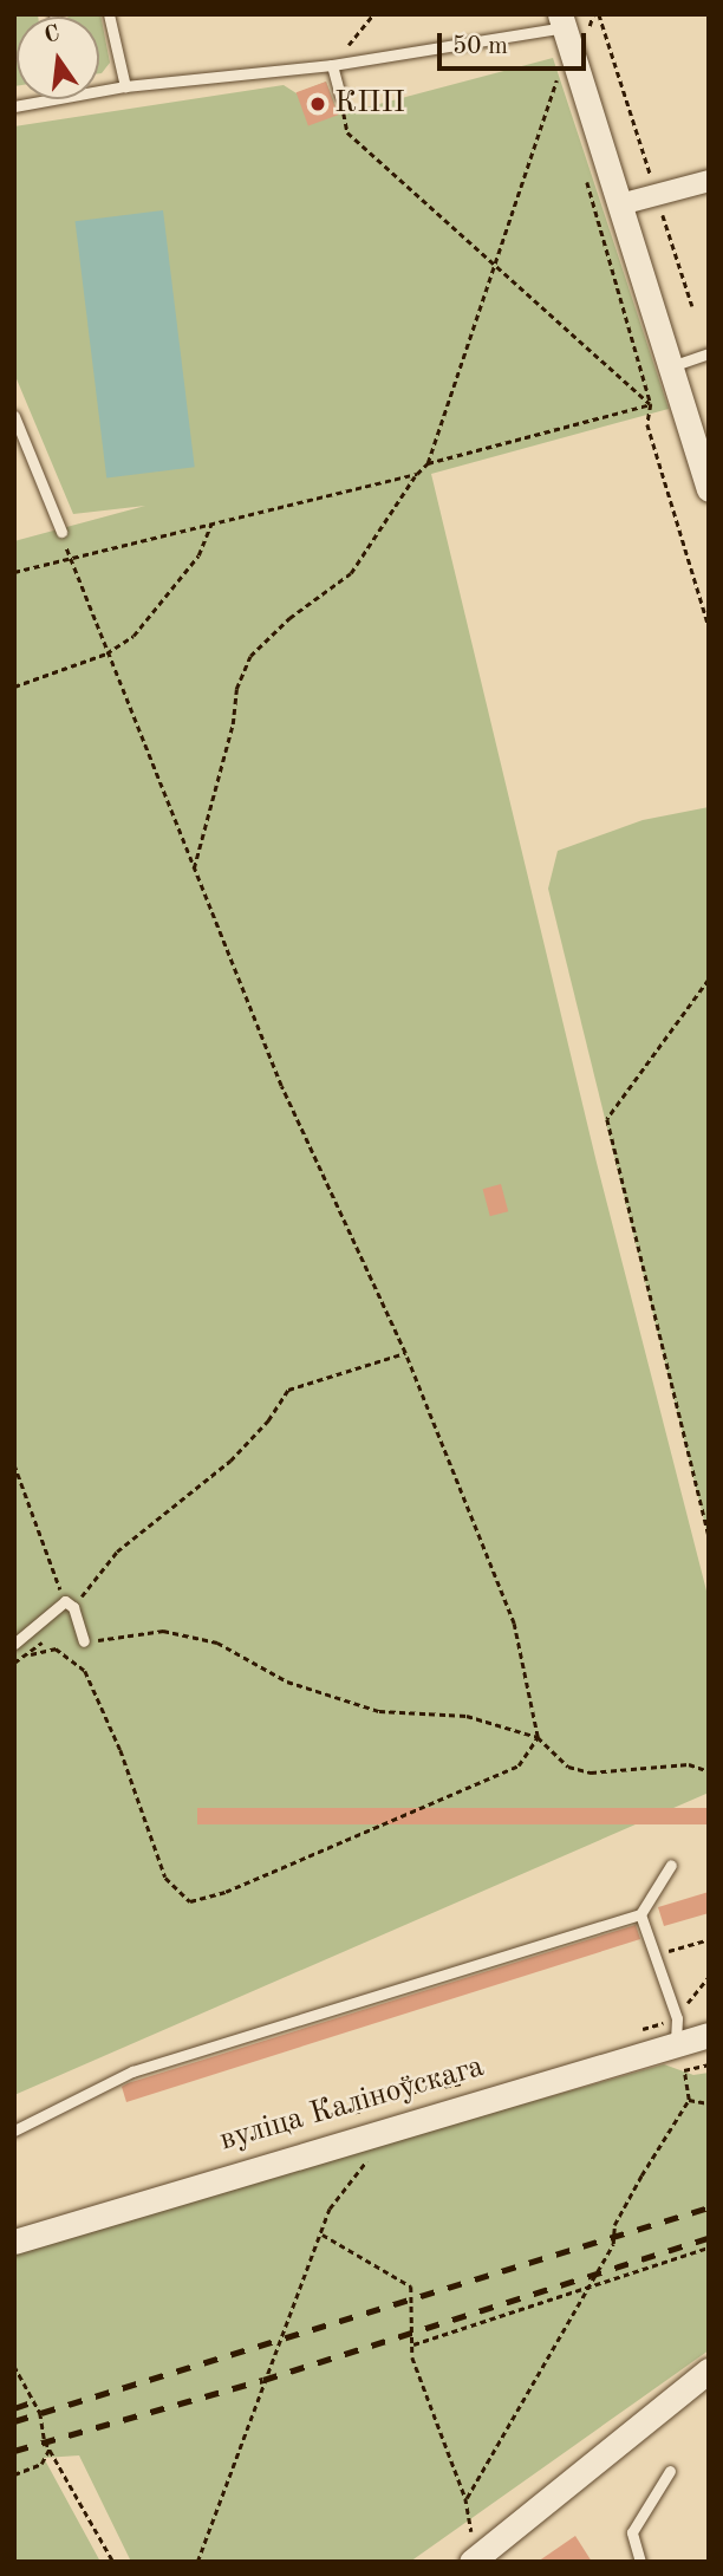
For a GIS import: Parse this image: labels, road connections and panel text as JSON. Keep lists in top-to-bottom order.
{
  "streets": {
    "street": ["вуліца Каліноўскага"]
  },
  "places": ["КПП"],
  "scale_bar": "50 m",
  "north": "top"
}
